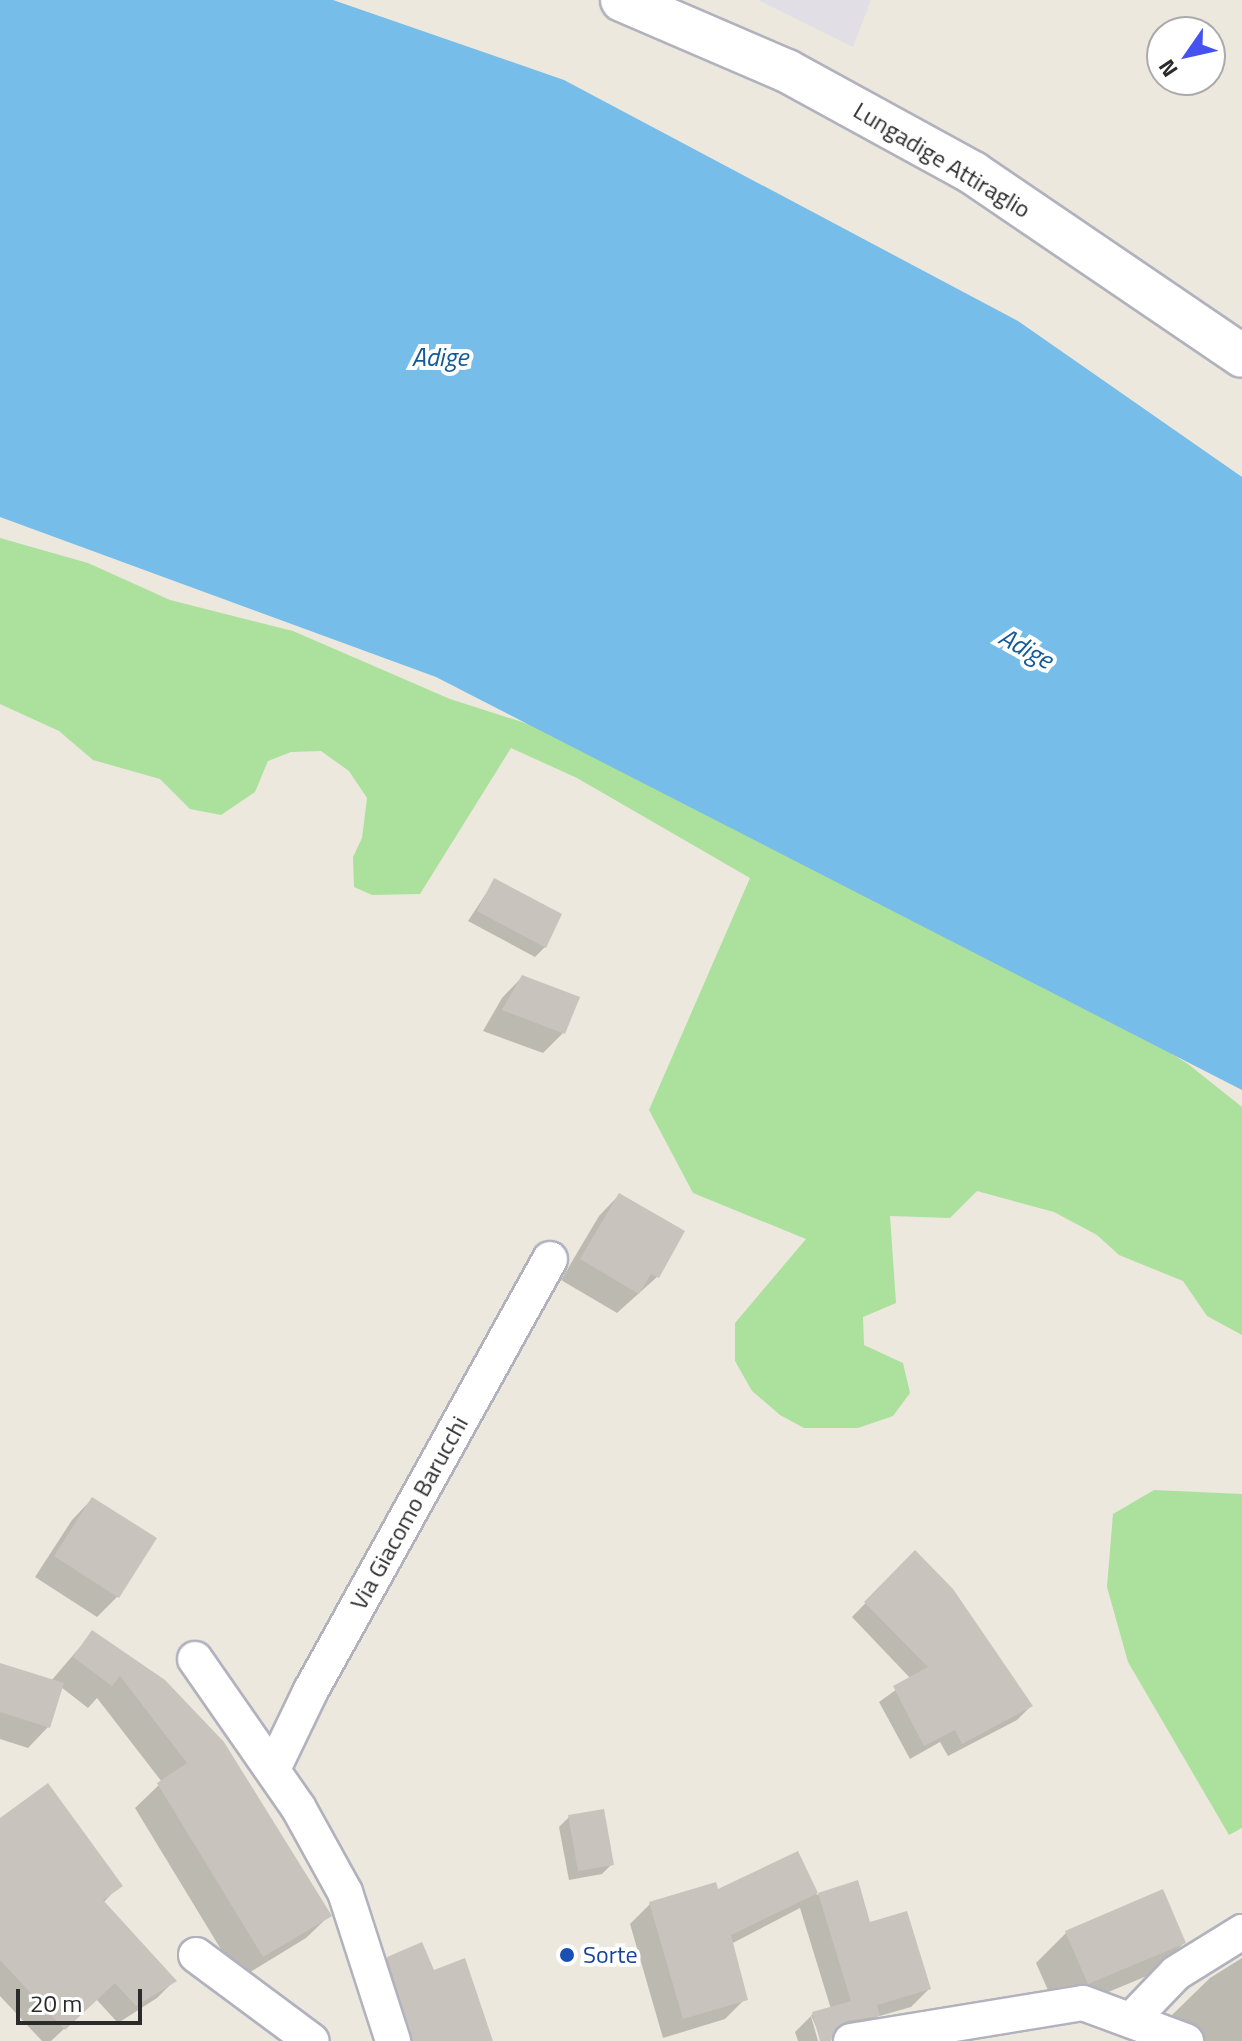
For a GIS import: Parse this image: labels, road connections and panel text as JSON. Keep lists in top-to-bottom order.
{
  "streets": {
    "street": ["Lungadige Attiraglio", "Via Giacomo Barucchi"]
  },
  "water": ["Adige"],
  "places": ["Sorte"],
  "scale_bar": "20 m",
  "north": "bottom left"
}
